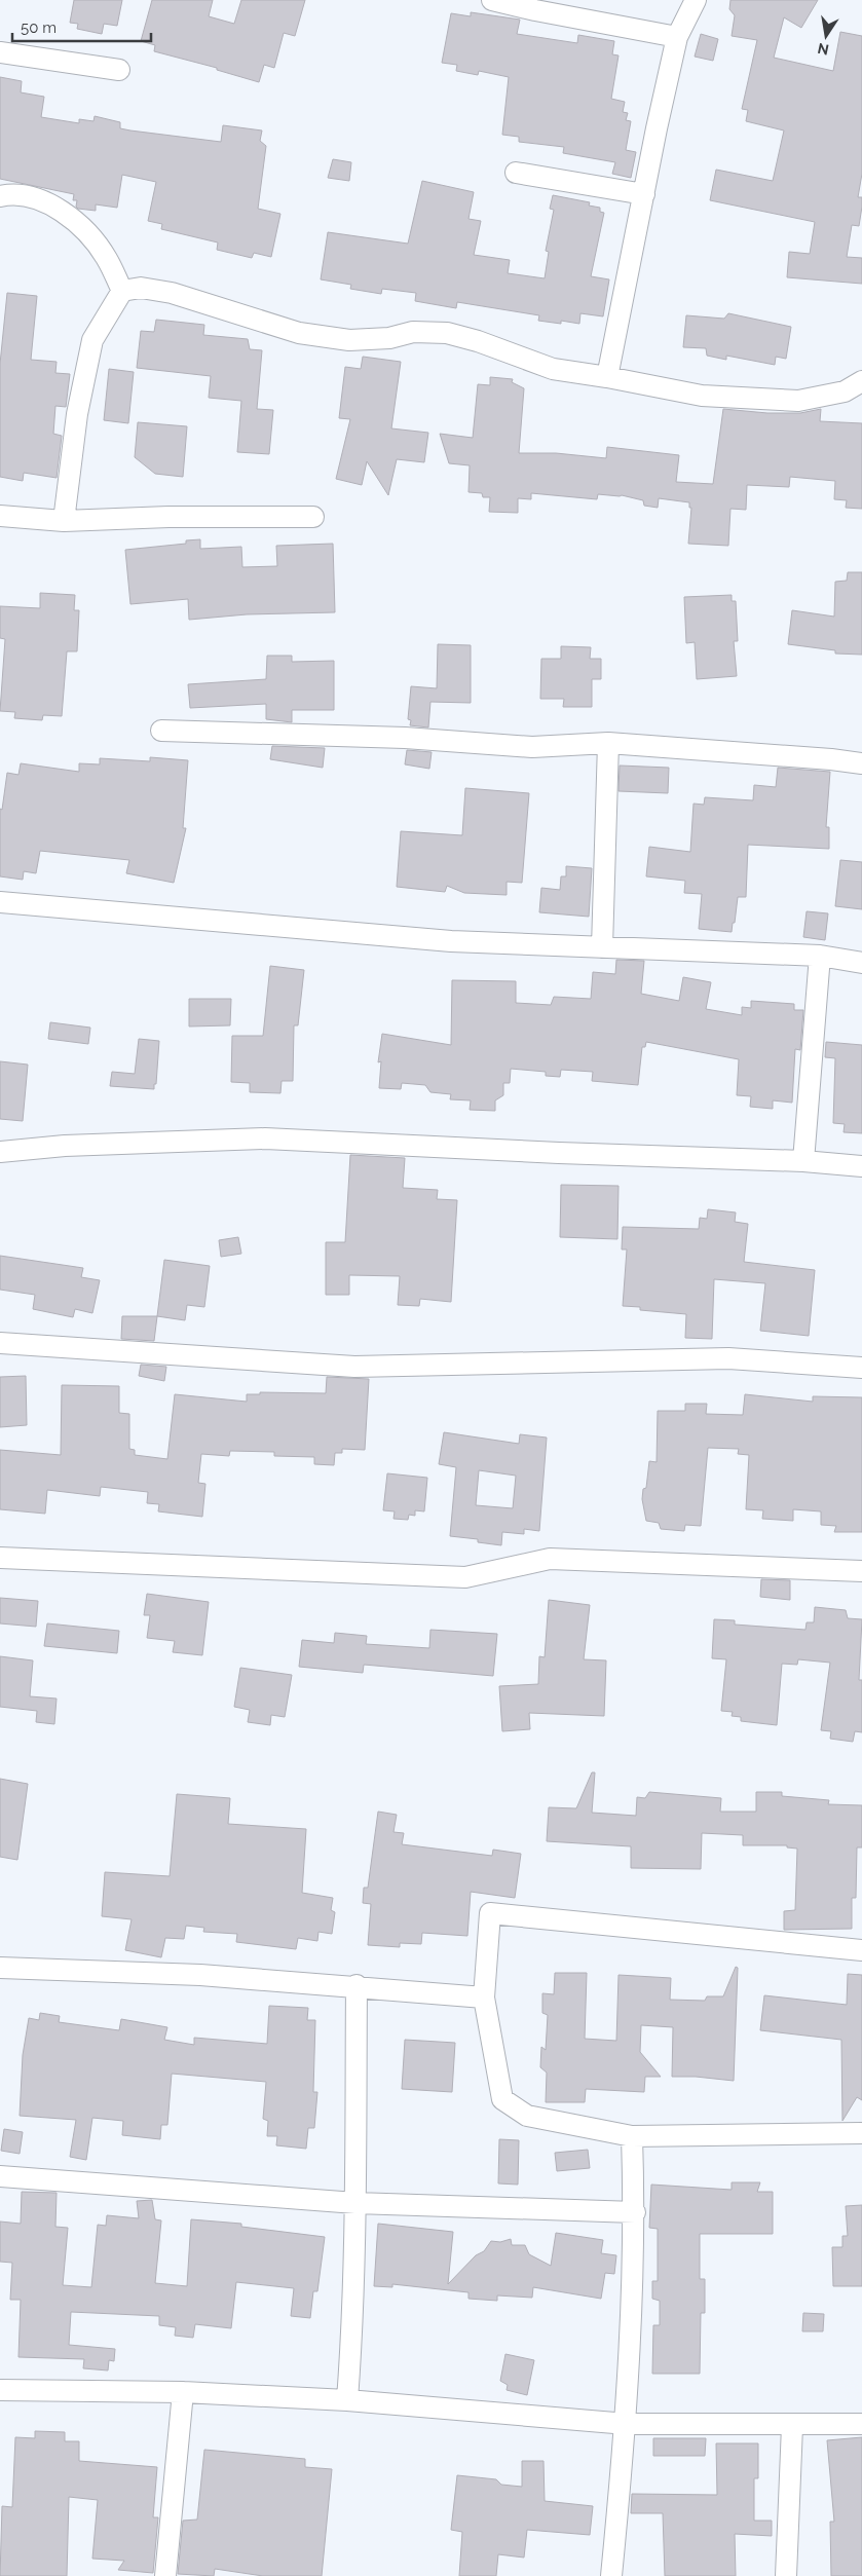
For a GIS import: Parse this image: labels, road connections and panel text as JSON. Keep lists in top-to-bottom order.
{
  "scale_bar": "50 m",
  "north": "bottom"
}
